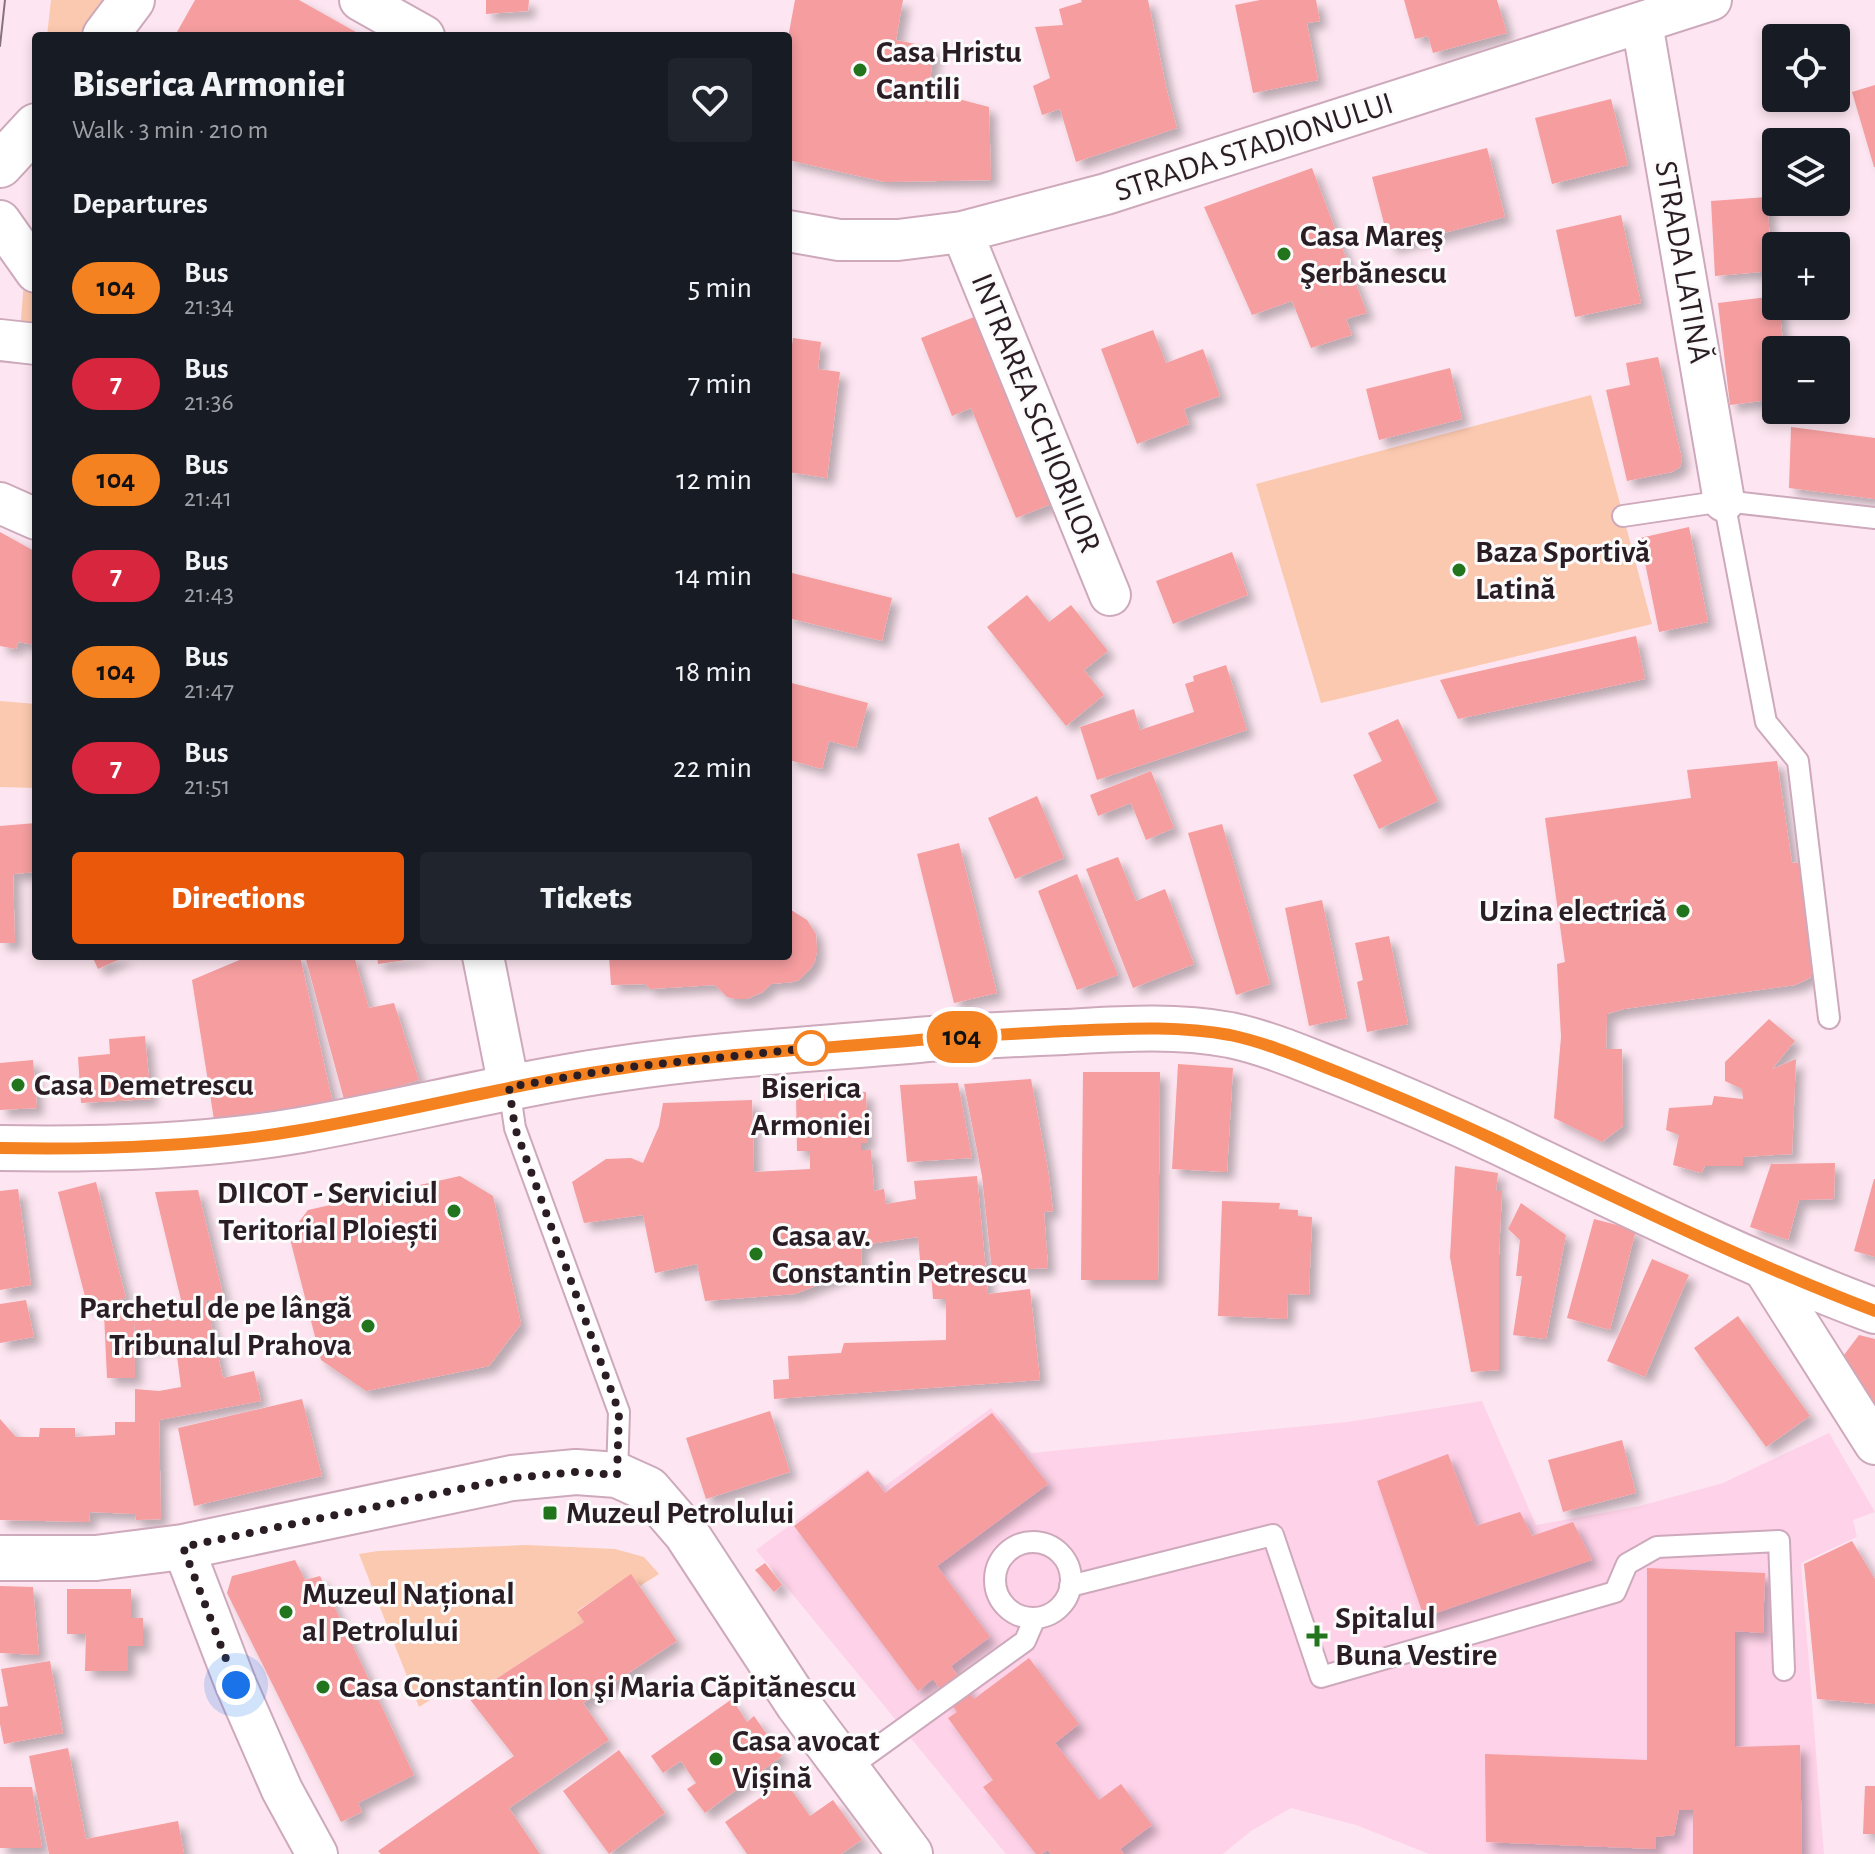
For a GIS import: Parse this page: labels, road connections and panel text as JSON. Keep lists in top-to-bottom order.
{
  "streets": {
    "street": ["STRADA STADIONULUI", "STRADA LATINĂ", "INTRAREA SCHIORILOR"]
  },
  "crossings": [
    ["STRADA STADIONULUI", "STRADA LATINĂ"],
    ["STRADA STADIONULUI", "INTRAREA SCHIORILOR"]
  ],
  "places": {
    "other": [
      "Casa Hristu Cantili",
      "Casa Mareş Şerbănescu",
      "Baza Sportivă Latină",
      "Uzina electrică",
      "Biserica Armoniei",
      "Casa Demetrescu",
      "DIICOT - Serviciul Teritorial Ploiești",
      "Casa av. Constantin Petrescu",
      "Parchetul de pe lângă Tribunalul Prahova",
      "Muzeul Național al Petrolului",
      "Casa Constantin Ion şi Maria Căpitănescu",
      "Casa avocat Vișină"
    ],
    "transit": ["Muzeul Petrolului"],
    "health": ["Spitalul Buna Vestire"]
  },
  "lines": ["bus line 104"],
  "page": {
    "on_map": "104",
    "map_buttons": ["+", "−"],
    "heading": [
      ["Biserica Armoniei", "Walk · 3 min · 210 m"],
      "Departures"
    ],
    "list": [
      {
        "mark": "104",
        "name": "Bus",
        "note": "21:34",
        "value": "5 min"
      },
      {
        "mark": "7",
        "name": "Bus",
        "note": "21:36",
        "value": "7 min"
      },
      {
        "mark": "104",
        "name": "Bus",
        "note": "21:41",
        "value": "12 min"
      },
      {
        "mark": "7",
        "name": "Bus",
        "note": "21:43",
        "value": "14 min"
      },
      {
        "mark": "104",
        "name": "Bus",
        "note": "21:47",
        "value": "18 min"
      },
      {
        "mark": "7",
        "name": "Bus",
        "note": "21:51",
        "value": "22 min"
      }
    ],
    "buttons": ["Directions", "Tickets"]
  }
}
